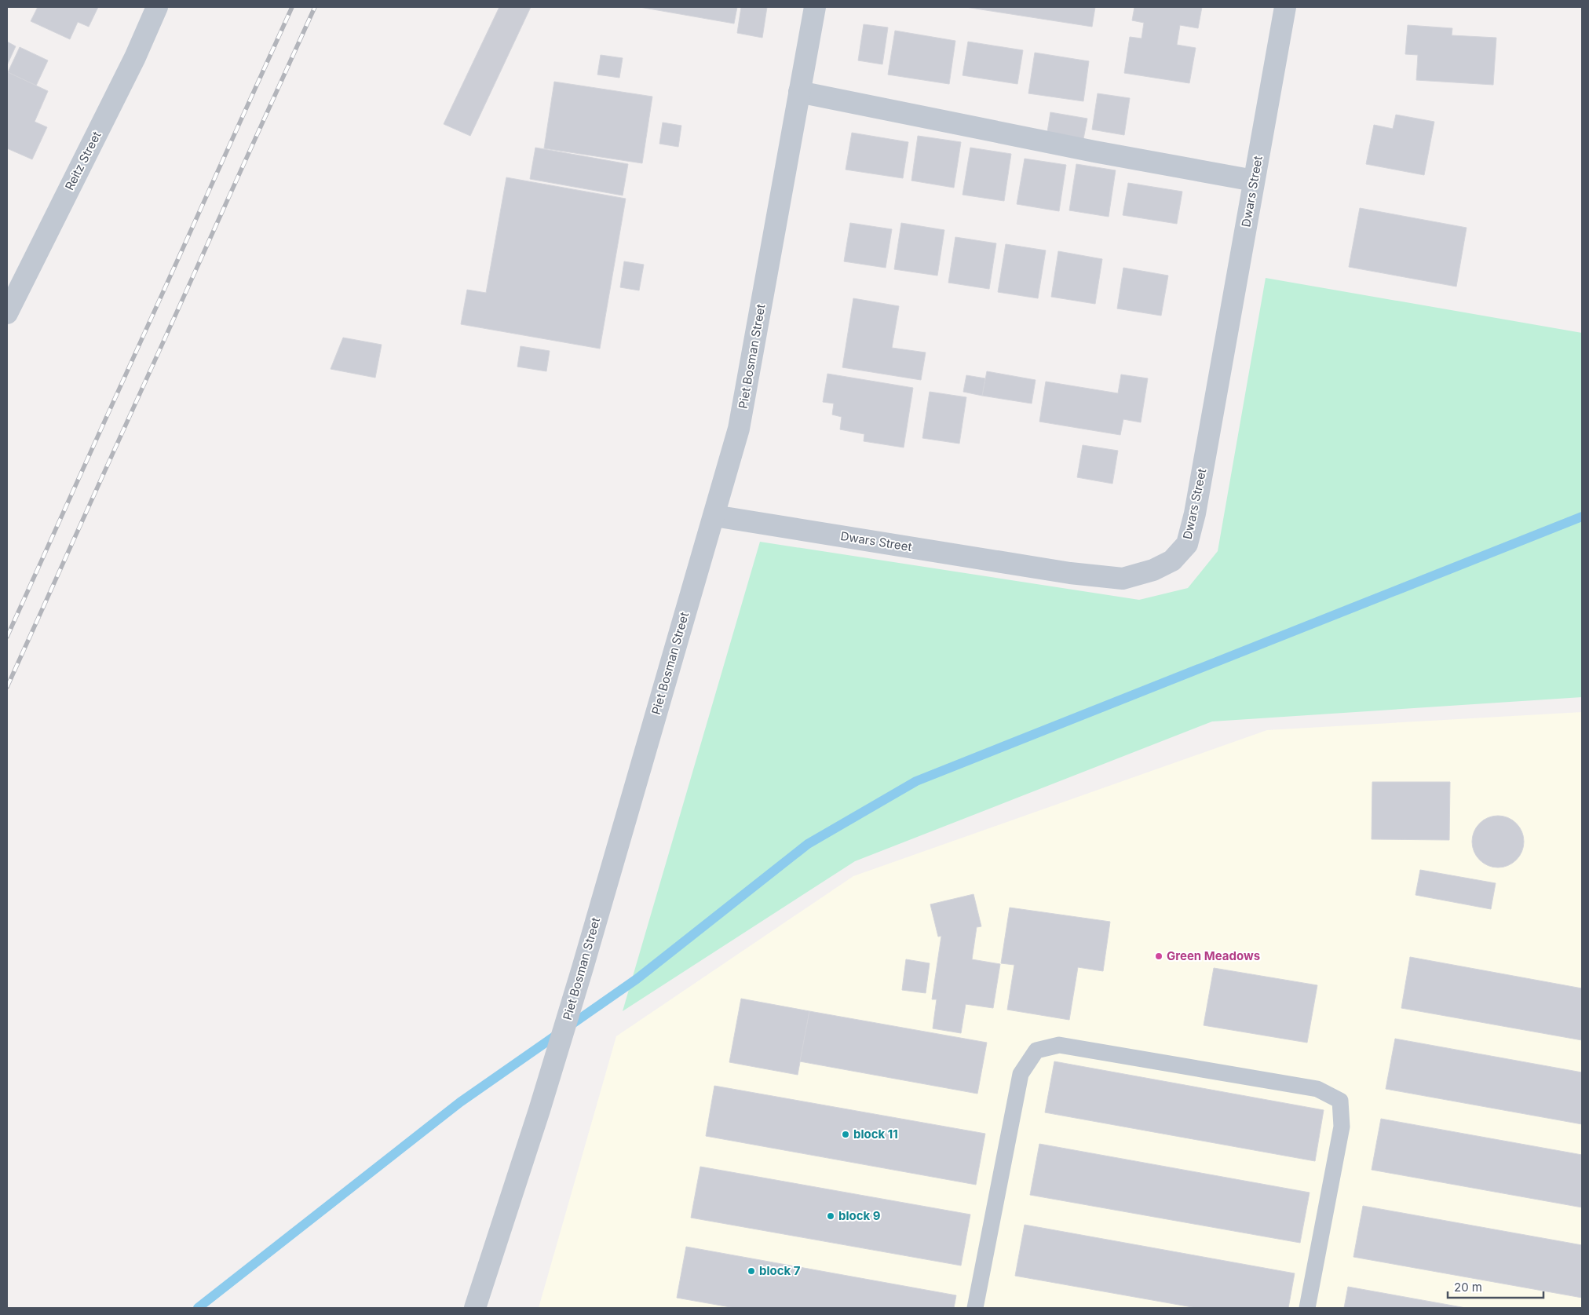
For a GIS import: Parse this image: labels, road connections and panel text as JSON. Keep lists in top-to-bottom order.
{
  "streets": {
    "street": ["Reitz Street", "Dwars Street", "Piet Bosman Street"]
  },
  "crossings": [
    ["Dwars Street", "Piet Bosman Street"]
  ],
  "places": [
    "Green Meadows",
    "block 11",
    "block 9",
    "block 7"
  ],
  "scale_bar": "20 m"
}
